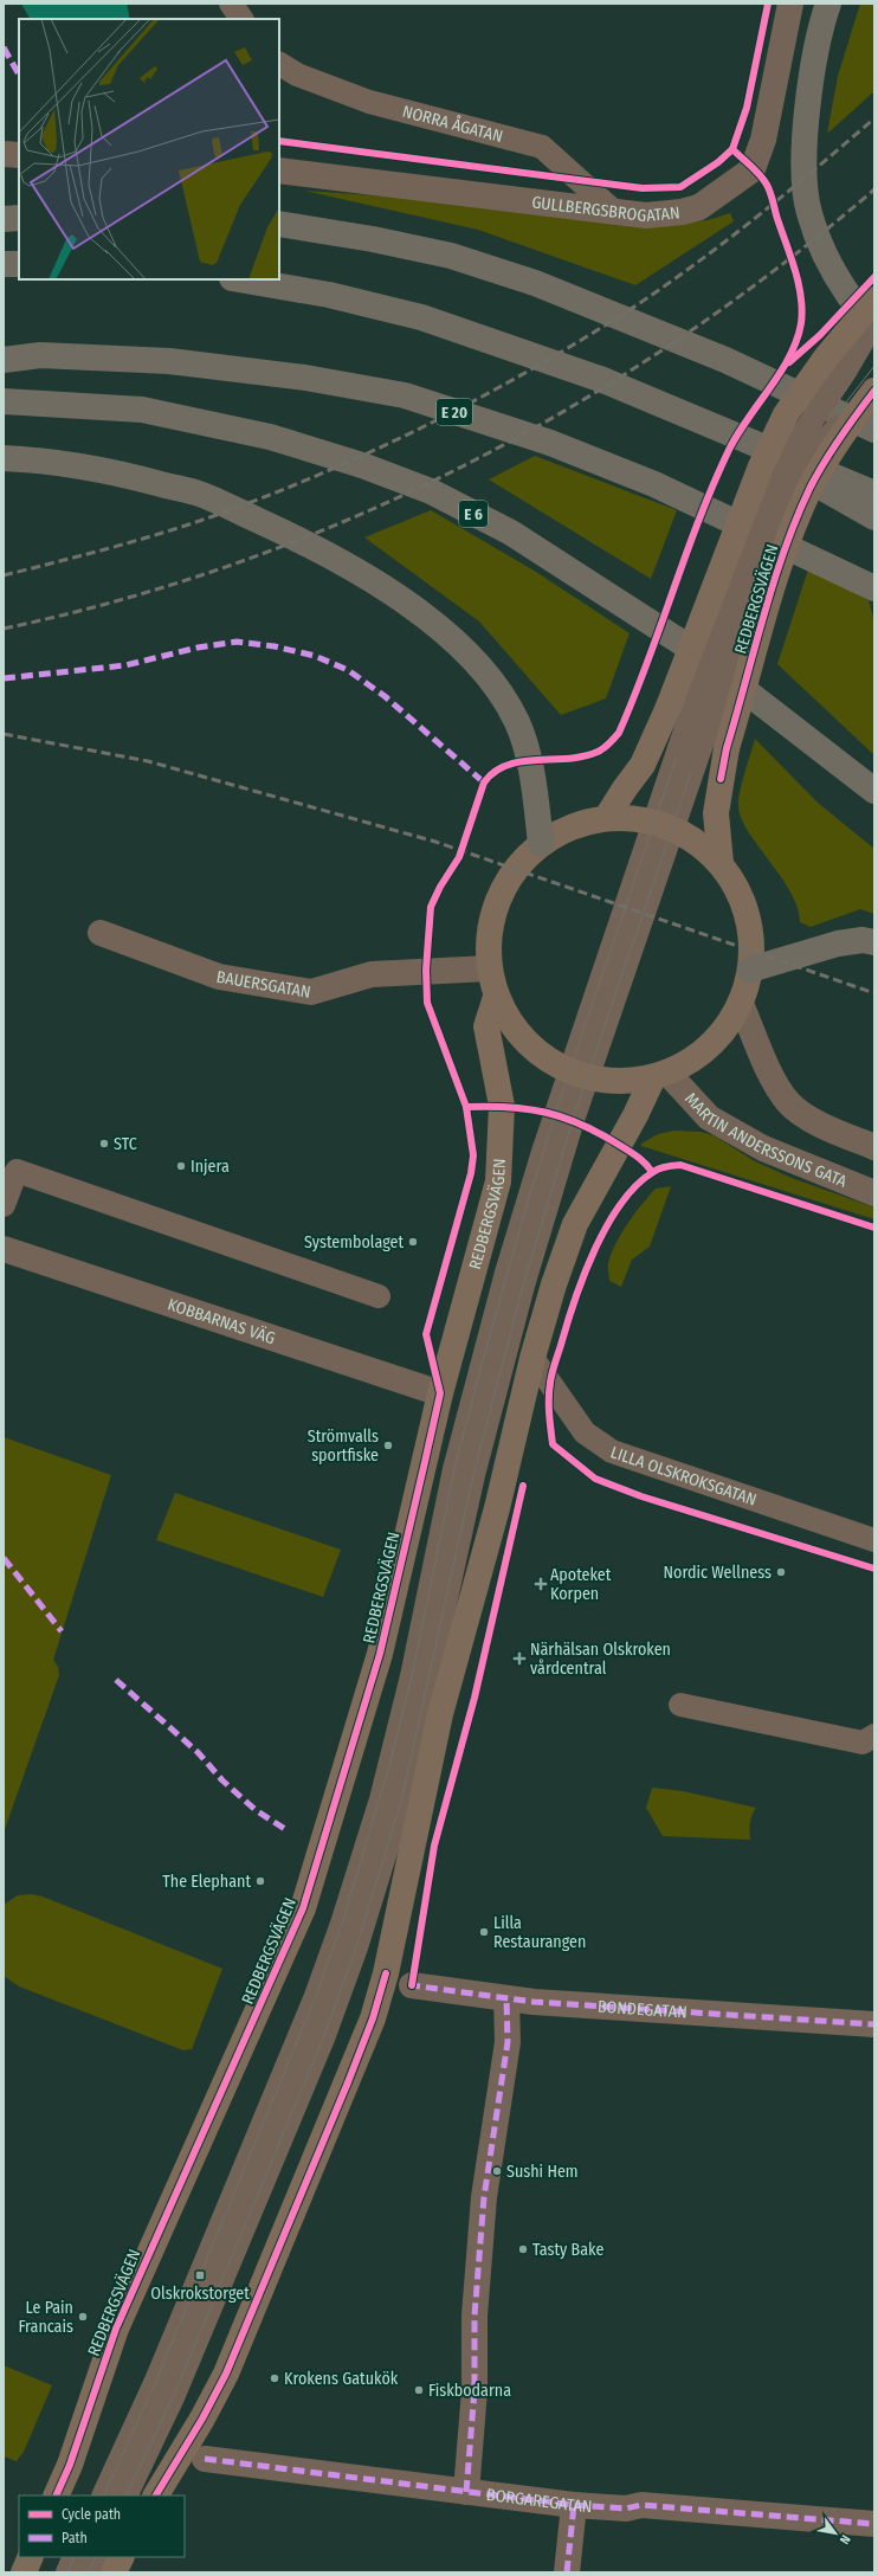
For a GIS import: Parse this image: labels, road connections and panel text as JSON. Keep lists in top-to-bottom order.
{
  "streets": {
    "highway": ["E 20", "E 6"],
    "street": [
      "GULLBERGSBROGATAN",
      "REDBERGSVÄGEN",
      "BAUERSGATAN",
      "MARTIN ANDERSSONS GATA",
      "KOBBARNAS VÄG",
      "BONDEGATAN",
      "BORGAREGATAN"
    ],
    "lane": ["NORRA ÅGATAN", "LILLA OLSKROKSGATAN"]
  },
  "crossings": [
    ["NORRA ÅGATAN", "GULLBERGSBROGATAN"],
    ["REDBERGSVÄGEN", "BAUERSGATAN"],
    ["REDBERGSVÄGEN", "MARTIN ANDERSSONS GATA"],
    ["REDBERGSVÄGEN", "KOBBARNAS VÄG"]
  ],
  "places": {
    "other": [
      "STC",
      "Injera",
      "Systembolaget",
      "Strömvalls sportfiske",
      "Nordic Wellness",
      "The Elephant",
      "Lilla Restaurangen",
      "Sushi Hem",
      "Tasty Bake",
      "Le Pain Francais",
      "Krokens Gatukök",
      "Fiskbodarna"
    ],
    "health": ["Apoteket Korpen", "Närhälsan Olskroken vårdcentral"],
    "transit": ["Olskrokstorget"]
  },
  "legend": ["Cycle path", "Path"],
  "north": "bottom right"
}
